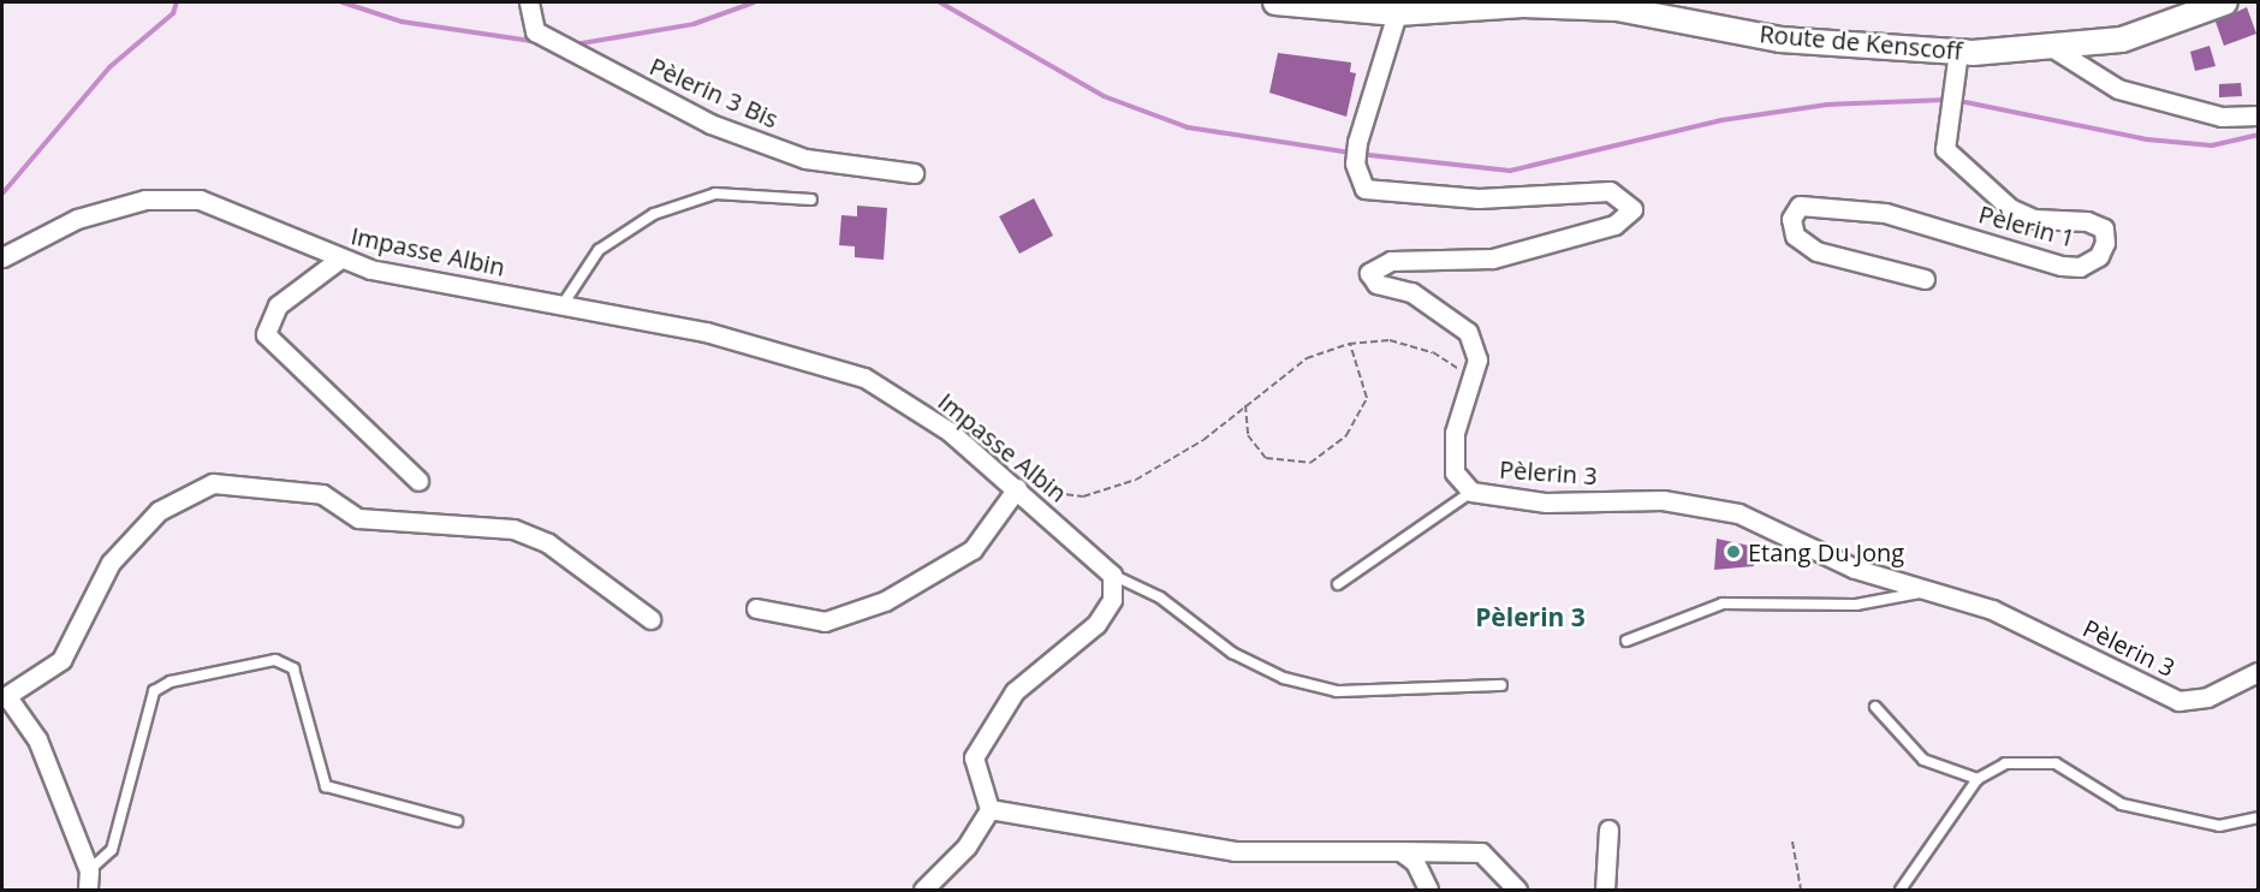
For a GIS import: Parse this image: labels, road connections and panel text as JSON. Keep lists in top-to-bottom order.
{
  "streets": {
    "main road": ["Route de Kenscoff"],
    "street": [
      "Pèlerin 3 Bis",
      "Pèlerin 1",
      "Impasse Albin",
      "Pèlerin 3"
    ]
  },
  "crossings": [
    ["Route de Kenscoff", "Pèlerin 1"],
    ["Route de Kenscoff", "Pèlerin 3"]
  ],
  "districts": ["Pèlerin 3"],
  "places": ["Etang Du Jong"]
}
